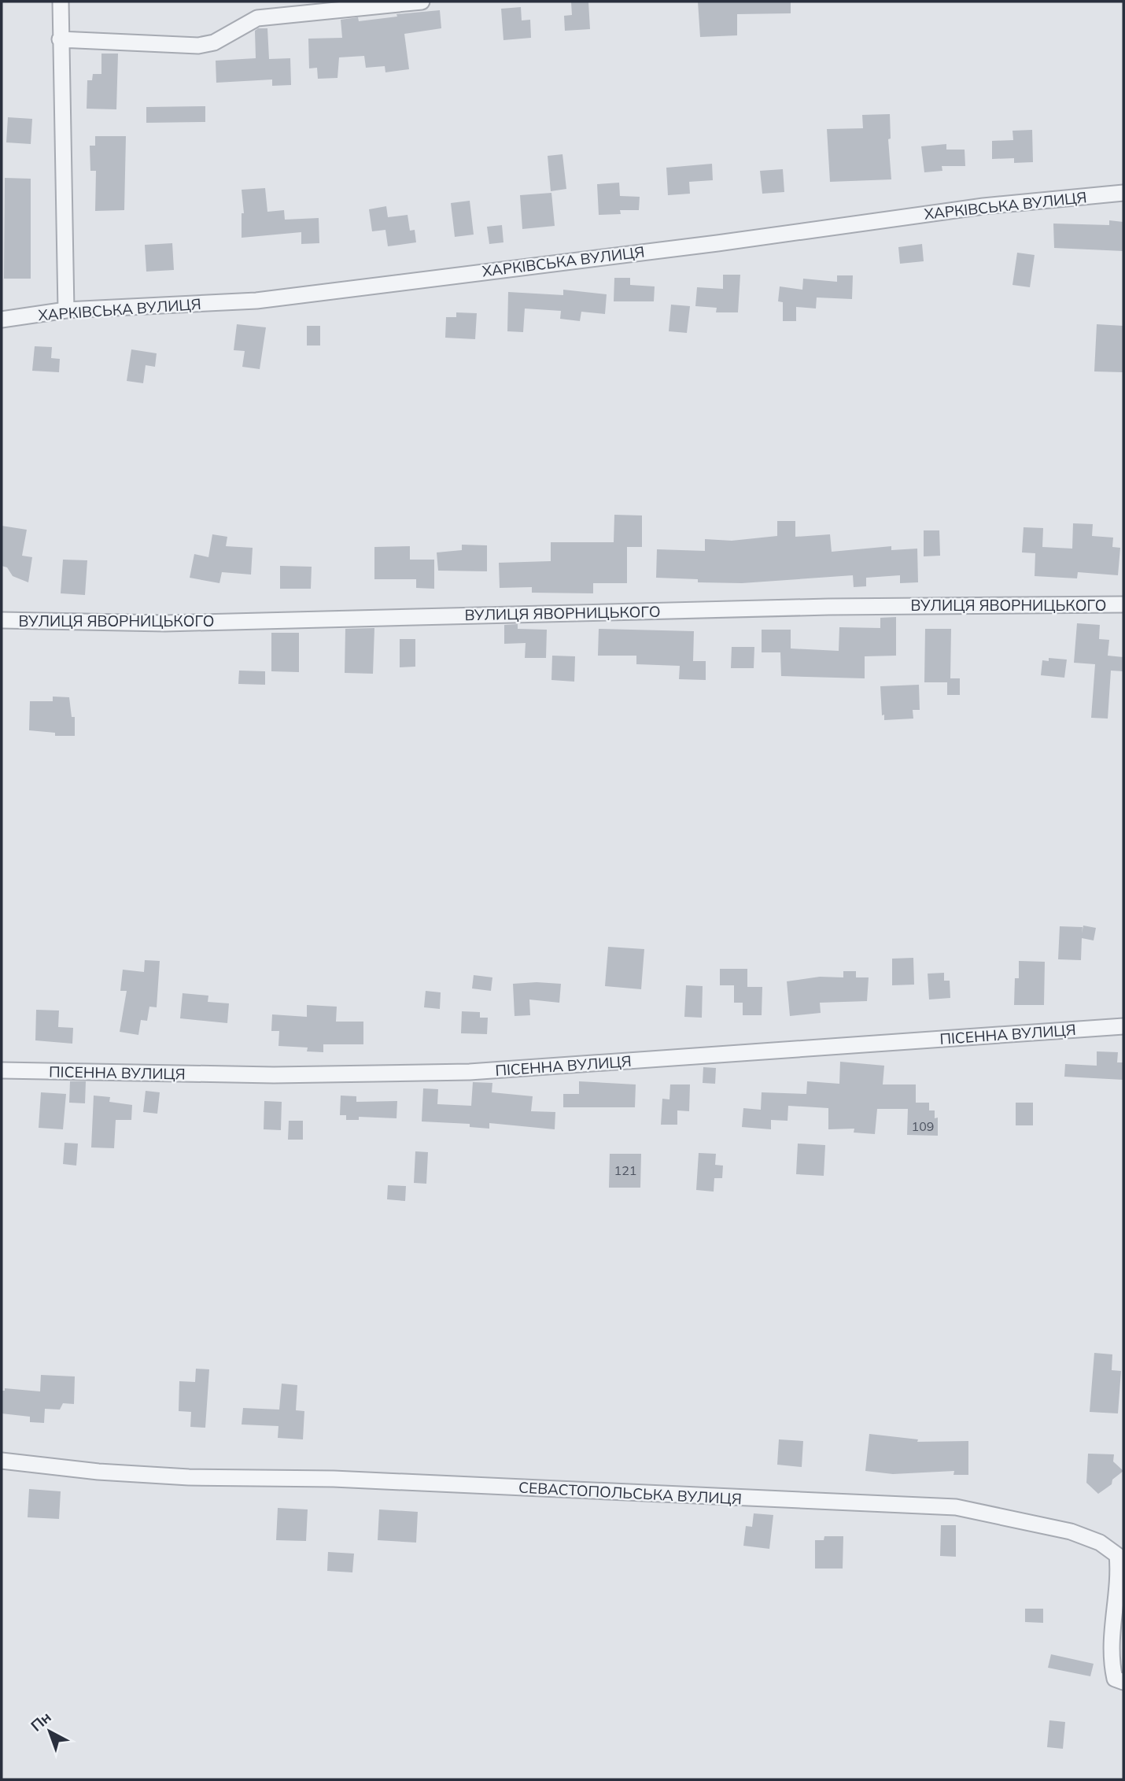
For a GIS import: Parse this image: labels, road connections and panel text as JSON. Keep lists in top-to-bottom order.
{
  "streets": {
    "street": [
      "ХАРКІВСЬКА ВУЛИЦЯ",
      "ВУЛИЦЯ ЯВОРНИЦЬКОГО",
      "ПІСЕННА ВУЛИЦЯ",
      "СЕВАСТОПОЛЬСЬКА ВУЛИЦЯ"
    ]
  },
  "house_numbers": ["109", "121"],
  "north": "top left"
}
